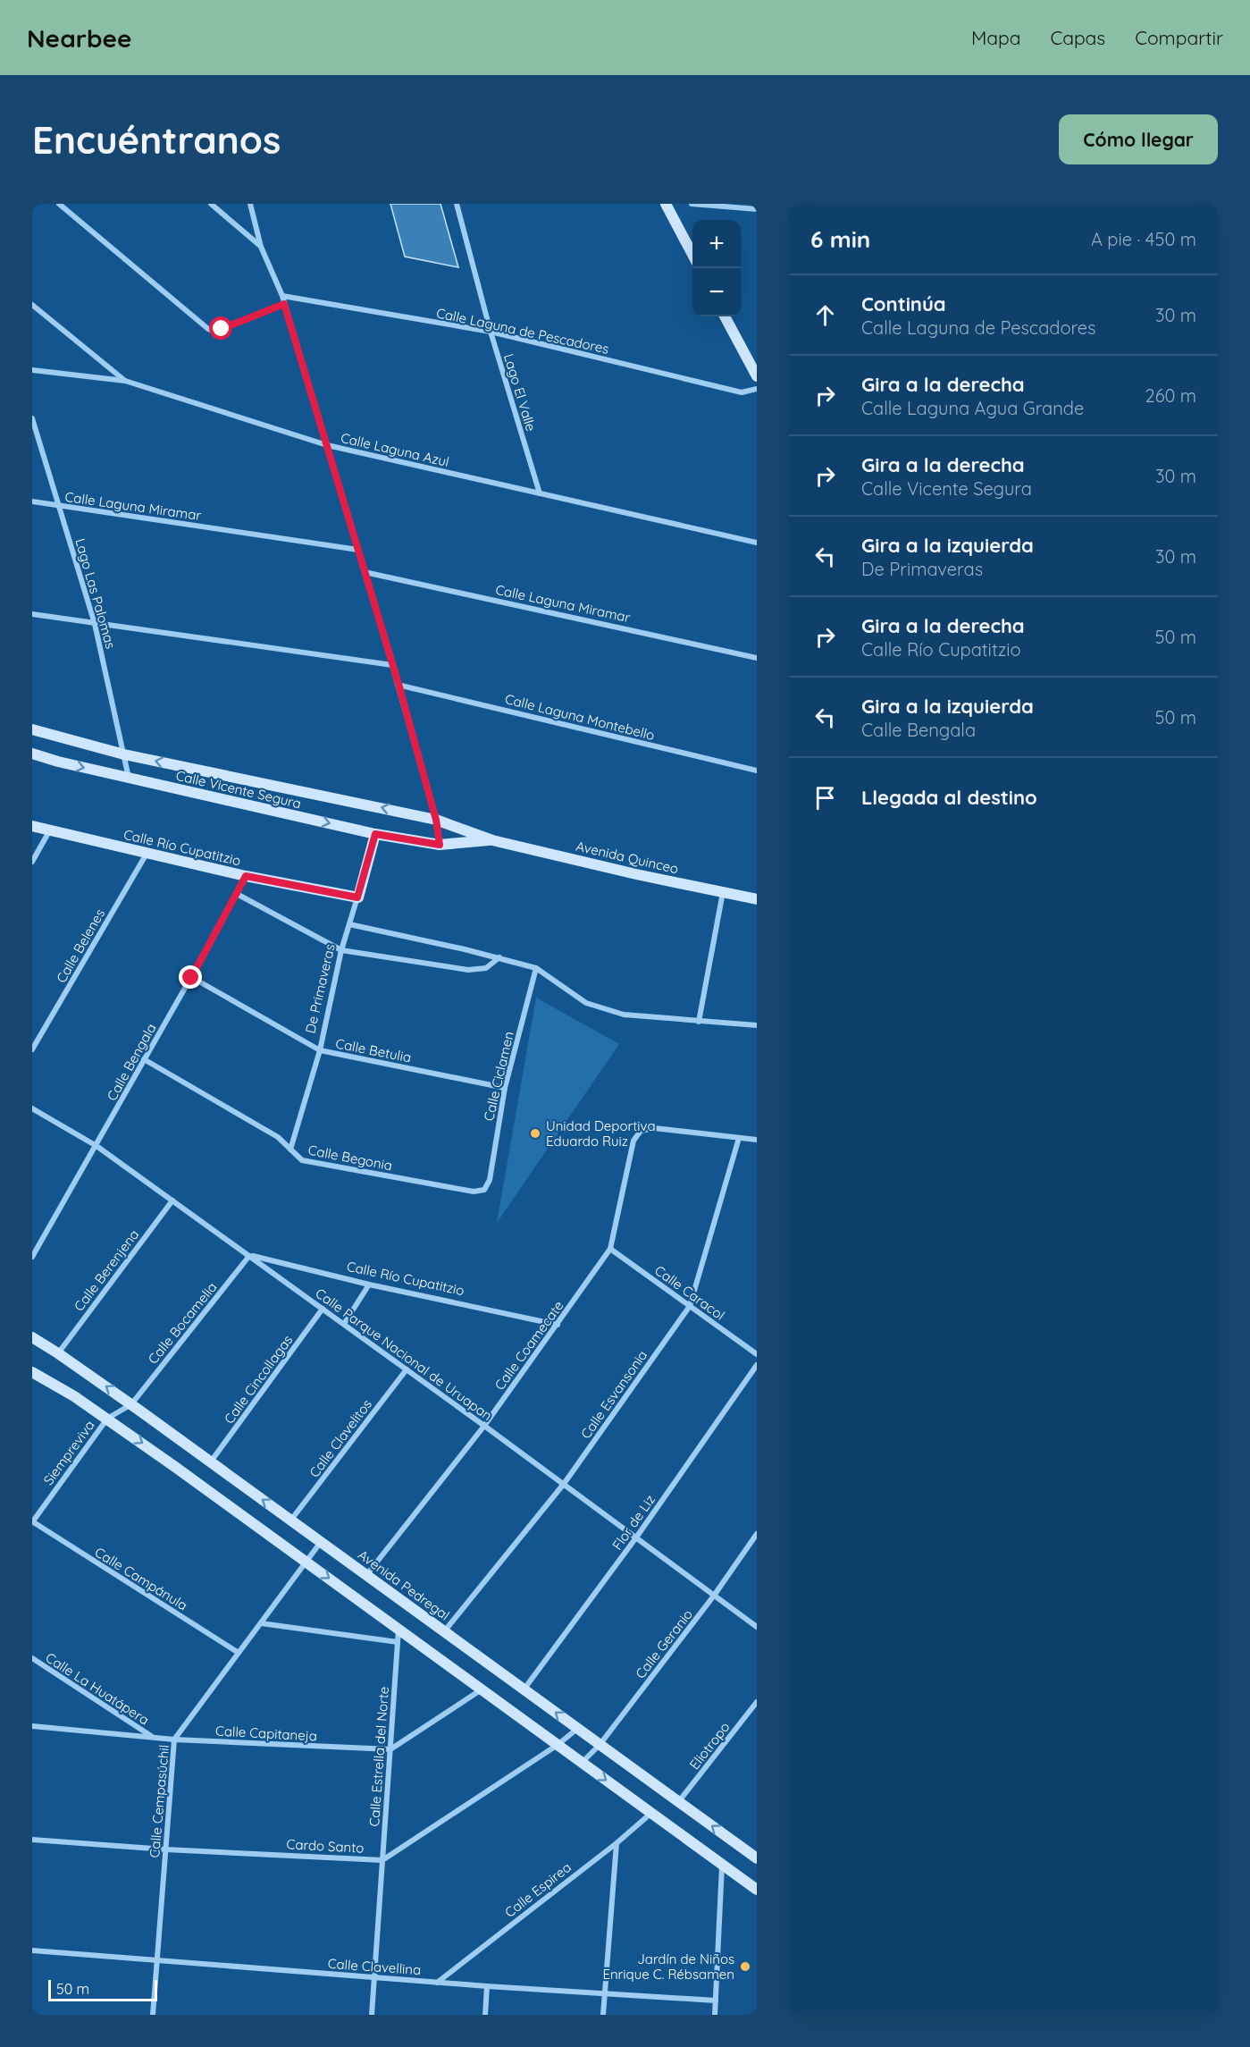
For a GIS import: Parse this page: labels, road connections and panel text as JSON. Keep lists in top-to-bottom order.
{
  "streets": {
    "street": [
      "Calle Laguna de Pescadores",
      "Lago El Valle",
      "Calle Laguna Azul",
      "Calle Laguna Miramar",
      "Lago Las Palomas",
      "Calle Laguna Montebello",
      "Calle Vicente Segura",
      "Calle Río Cupatitzio",
      "Avenida Quinceo",
      "Calle Belenes",
      "De Primaveras",
      "Calle Betulia",
      "Calle Bengala",
      "Calle Ciclamen",
      "Calle Begonia",
      "Calle Berenjena",
      "Calle Caracol",
      "Calle Bocamelia",
      "Calle Coamecate",
      "Calle Parque Nacional de Uruapan",
      "Calle Cincollagas",
      "Calle Esvansonia",
      "Calle Clavelitos",
      "Siempreviva",
      "Flor de Liz",
      "Calle Campánula",
      "Avenida Pedregal",
      "Calle Geranio",
      "Calle La Huatápera",
      "Calle Capitaneja",
      "Eliotropo",
      "Calle Estrella del Norte",
      "Calle Cempasúchil",
      "Cardo Santo",
      "Calle Espirea",
      "Calle Clavellina"
    ]
  },
  "crossings": [
    ["Calle Laguna de Pescadores", "Lago El Valle"],
    ["Lago El Valle", "Calle Laguna Azul"],
    ["Calle Laguna Miramar", "Lago Las Palomas"],
    ["Lago Las Palomas", "Calle Vicente Segura"],
    ["Calle Vicente Segura", "Avenida Quinceo"],
    ["Calle Vicente Segura", "De Primaveras"],
    ["Calle Río Cupatitzio", "Calle Belenes"],
    ["Calle Río Cupatitzio", "De Primaveras"],
    ["Calle Río Cupatitzio", "Calle Bengala"],
    ["Calle Río Cupatitzio", "Calle Bocamelia"],
    ["Calle Río Cupatitzio", "Calle Coamecate"],
    ["Calle Río Cupatitzio", "Calle Parque Nacional de Uruapan"],
    ["De Primaveras", "Calle Betulia"],
    ["De Primaveras", "Calle Begonia"],
    ["Calle Betulia", "Calle Bengala"],
    ["Calle Betulia", "Calle Ciclamen"],
    ["Calle Bengala", "Calle Begonia"],
    ["Calle Bengala", "Calle Parque Nacional de Uruapan"],
    ["Calle Ciclamen", "Calle Begonia"],
    ["Calle Berenjena", "Calle Parque Nacional de Uruapan"],
    ["Calle Berenjena", "Avenida Pedregal"],
    ["Calle Caracol", "Calle Coamecate"],
    ["Calle Caracol", "Calle Esvansonia"],
    ["Calle Bocamelia", "Calle Parque Nacional de Uruapan"],
    ["Calle Bocamelia", "Siempreviva"],
    ["Calle Bocamelia", "Avenida Pedregal"],
    ["Calle Coamecate", "Calle Parque Nacional de Uruapan"],
    ["Calle Coamecate", "Calle Esvansonia"],
    ["Calle Coamecate", "Avenida Pedregal"],
    ["Calle Parque Nacional de Uruapan", "Calle Cincollagas"],
    ["Calle Parque Nacional de Uruapan", "Calle Esvansonia"],
    ["Calle Parque Nacional de Uruapan", "Calle Clavelitos"],
    ["Calle Parque Nacional de Uruapan", "Flor de Liz"],
    ["Calle Parque Nacional de Uruapan", "Calle Geranio"],
    ["Calle Cincollagas", "Avenida Pedregal"],
    ["Calle Esvansonia", "Avenida Pedregal"],
    ["Calle Clavelitos", "Avenida Pedregal"],
    ["Siempreviva", "Calle Campánula"],
    ["Siempreviva", "Avenida Pedregal"],
    ["Flor de Liz", "Avenida Pedregal"],
    ["Calle Campánula", "Calle Cempasúchil"],
    ["Avenida Pedregal", "Calle Geranio"],
    ["Avenida Pedregal", "Eliotropo"],
    ["Avenida Pedregal", "Calle Cempasúchil"],
    ["Avenida Pedregal", "Cardo Santo"],
    ["Calle La Huatápera", "Calle Capitaneja"],
    ["Calle Capitaneja", "Calle Estrella del Norte"],
    ["Calle Capitaneja", "Calle Cempasúchil"],
    ["Calle Estrella del Norte", "Cardo Santo"],
    ["Calle Estrella del Norte", "Calle Clavellina"],
    ["Calle Cempasúchil", "Cardo Santo"],
    ["Calle Cempasúchil", "Calle Clavellina"],
    ["Calle Espirea", "Calle Clavellina"]
  ],
  "places": ["Unidad Deportiva Eduardo Ruiz", "Jardín de Niños Enrique C. Rébsamen"],
  "scale_bar": "50 m",
  "page": {
    "header": "Nearbee",
    "nav": ["Mapa", "Capas", "Compartir"],
    "buttons": "Cómo llegar",
    "title": "Encuéntranos",
    "heading": ["6 min", "A pie · 450 m"],
    "map_buttons": ["+", "−"],
    "list": [
      ["Continúa", "Calle Laguna de Pescadores", "30 m"],
      ["Gira a la derecha", "Calle Laguna Agua Grande", "260 m"],
      ["Gira a la derecha", "Calle Vicente Segura", "30 m"],
      ["Gira a la izquierda", "De Primaveras", "30 m"],
      ["Gira a la derecha", "Calle Río Cupatitzio", "50 m"],
      ["Gira a la izquierda", "Calle Bengala", "50 m"],
      "Llegada al destino"
    ],
    "scale": "50 m"
  }
}
